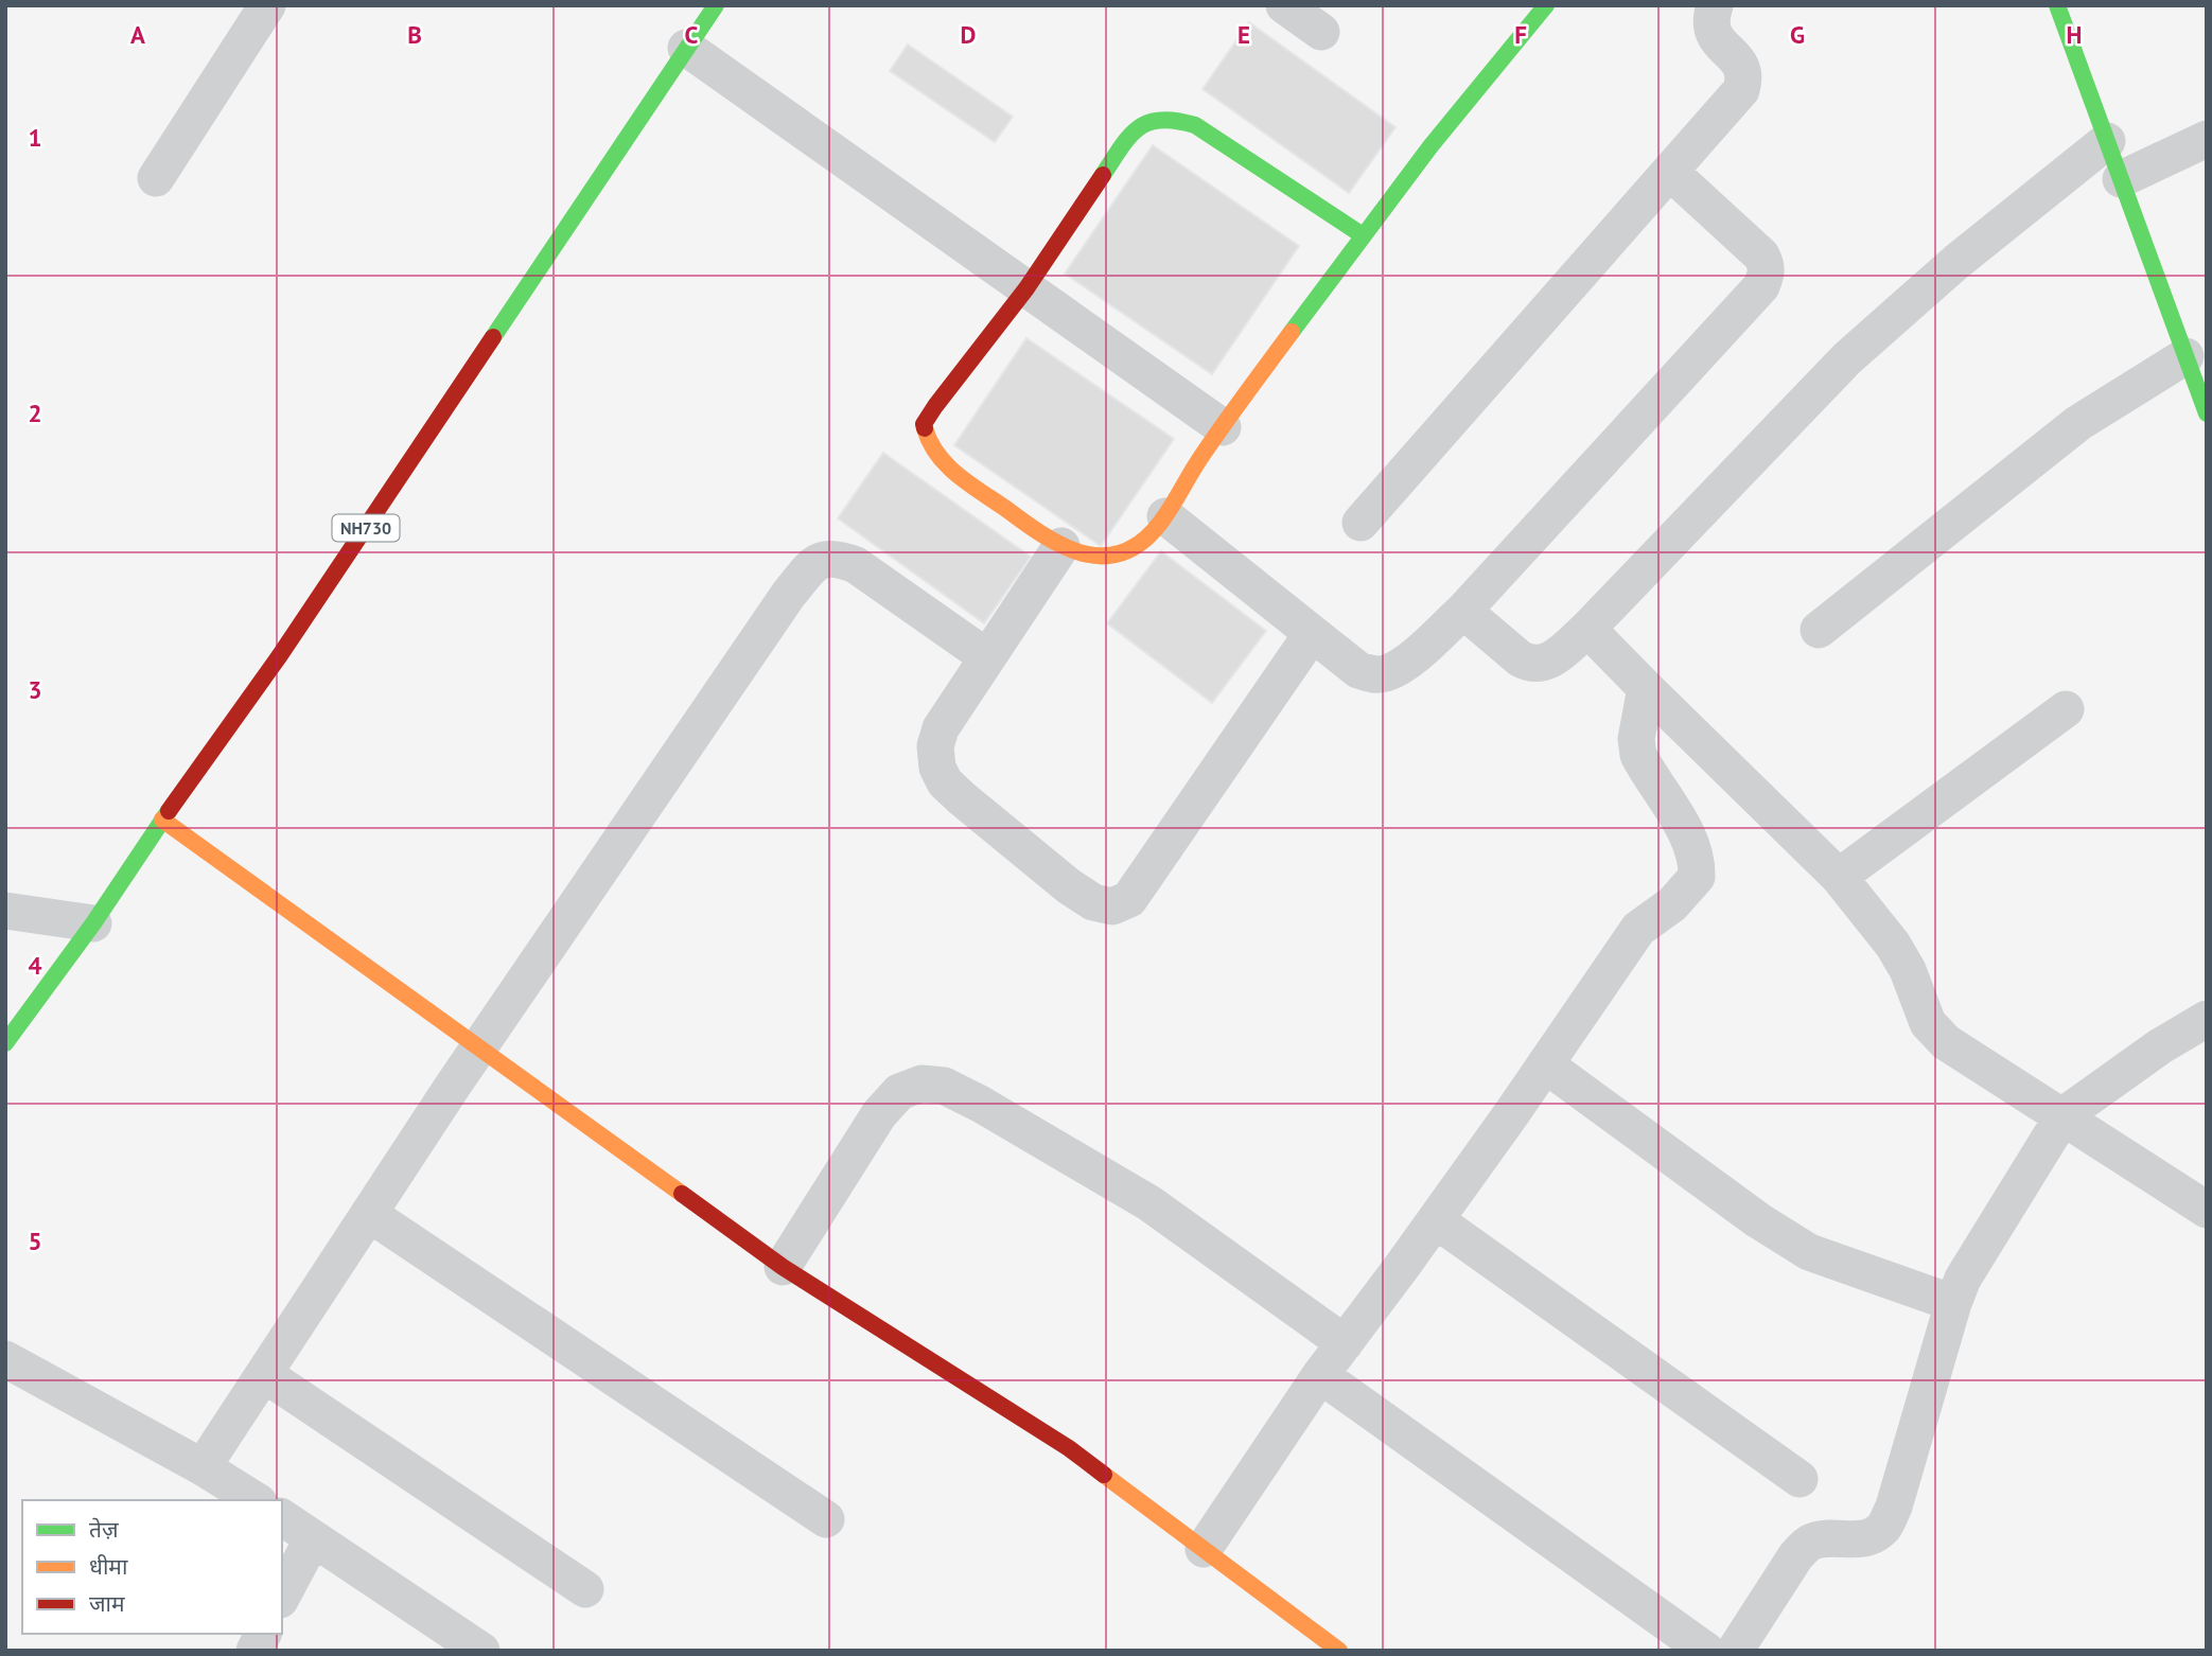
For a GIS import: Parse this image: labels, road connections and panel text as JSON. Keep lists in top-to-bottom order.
{
  "streets": {
    "main road": ["NH730"]
  },
  "legend": ["तेज़", "धीमा", "जाम"],
  "grid": {
    "columns": [
      "A",
      "B",
      "C",
      "D",
      "E",
      "F",
      "G",
      "H"
    ],
    "rows": [
      "1",
      "2",
      "3",
      "4",
      "5"
    ]
  }
}
